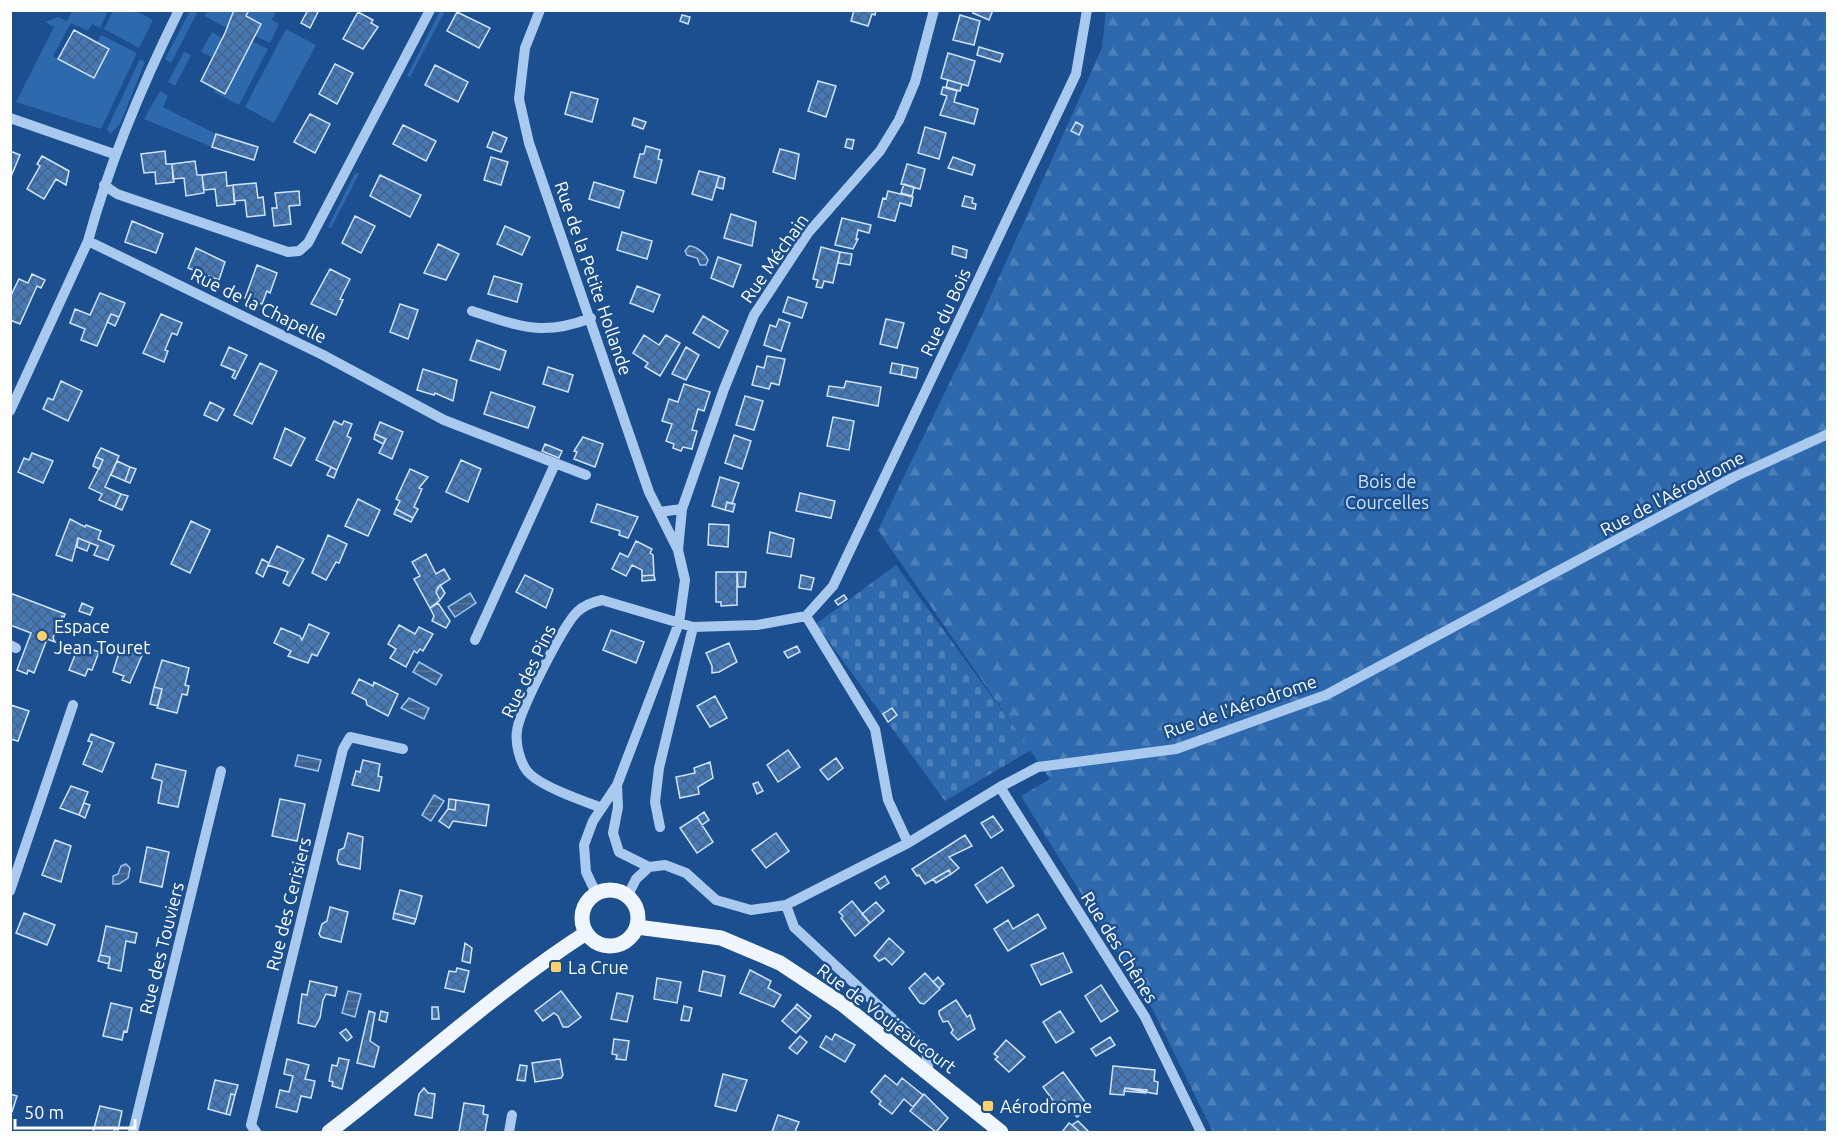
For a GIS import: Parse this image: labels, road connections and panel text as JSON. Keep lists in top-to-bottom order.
{
  "streets": {
    "main road": ["Rue de Voujeaucourt"],
    "street": [
      "Rue Méchain",
      "Rue de la Petite Hollande",
      "Rue de la Chapelle",
      "Rue du Bois",
      "Rue de l'Aérodrome",
      "Rue des Pins",
      "Rue des Cerisiers",
      "Rue des Chênes",
      "Rue des Touviers"
    ]
  },
  "crossings": [
    ["Rue Méchain", "Rue de la Petite Hollande"],
    ["Rue de l'Aérodrome", "Rue des Chênes"]
  ],
  "parks": ["Bois de Courcelles"],
  "places": {
    "other": ["Espace Jean Touret"],
    "transit": ["La Crue", "Aérodrome"]
  },
  "scale_bar": "50 m"
}
